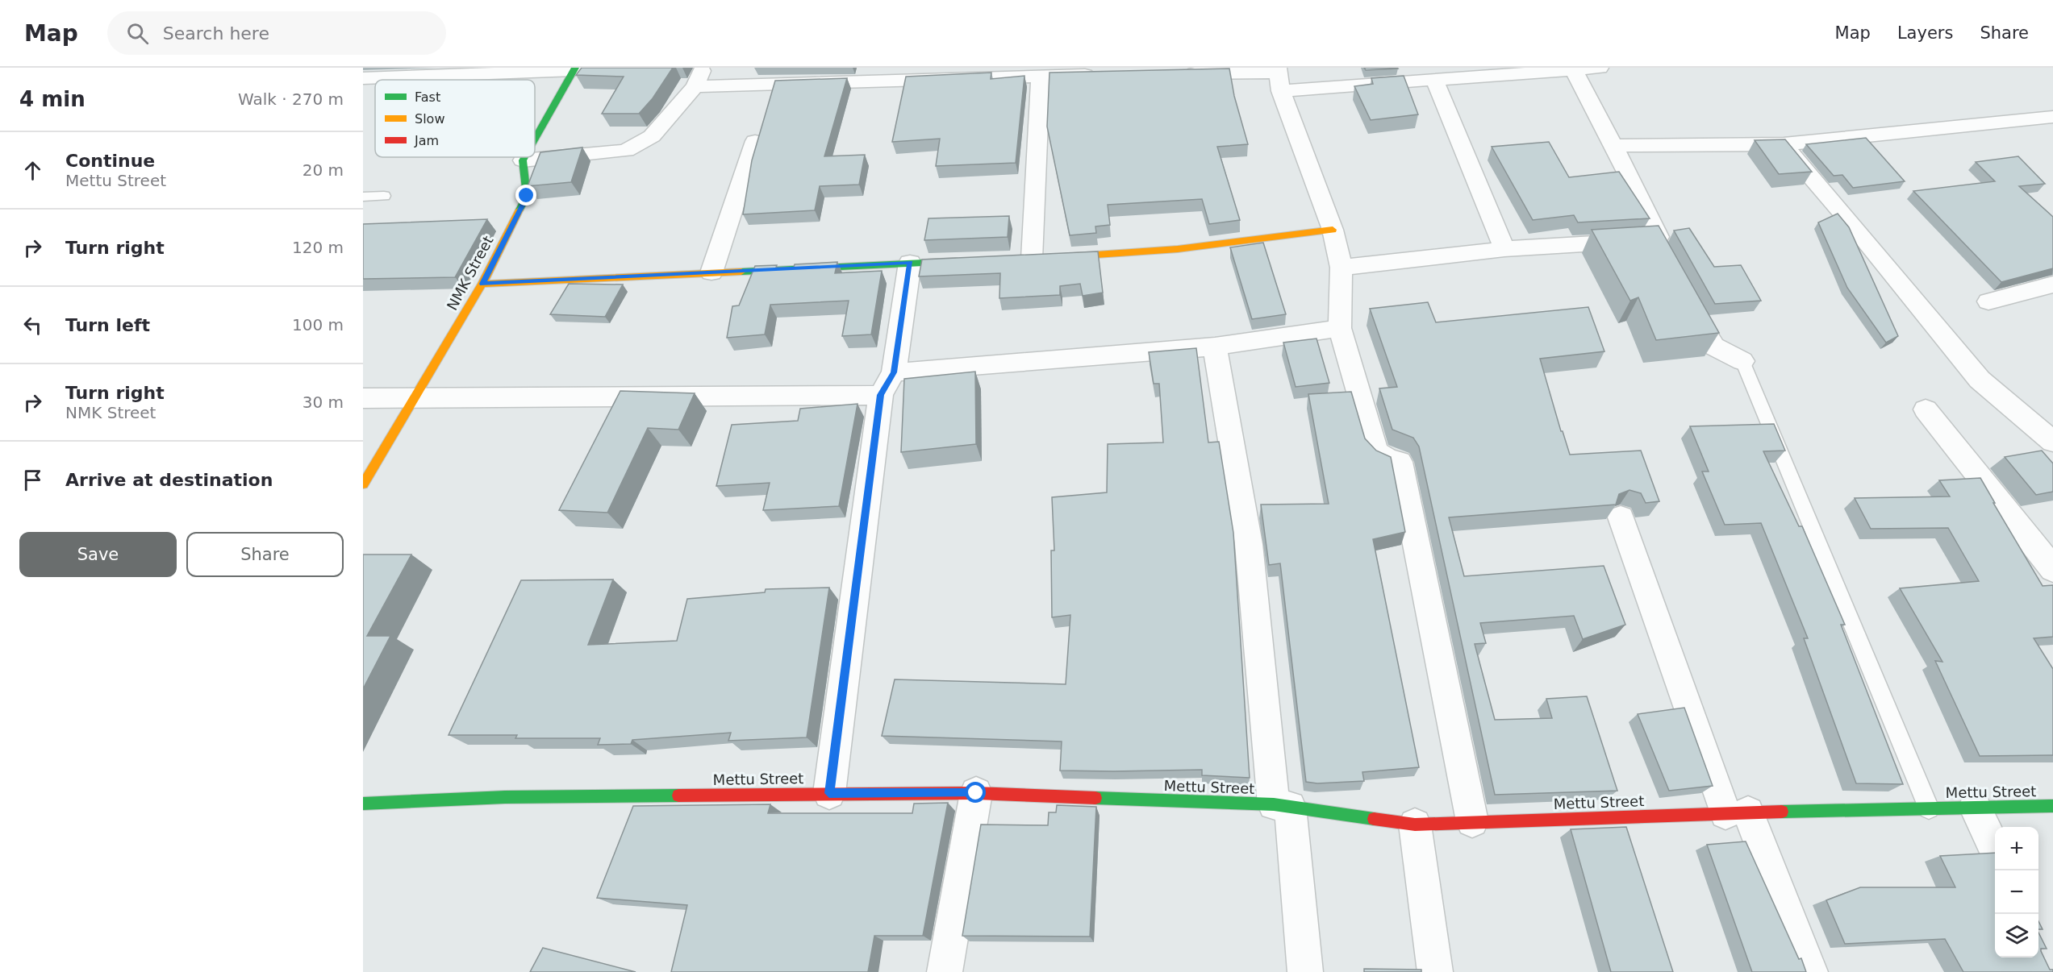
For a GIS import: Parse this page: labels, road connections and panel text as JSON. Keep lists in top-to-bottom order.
{
  "streets": {
    "street": ["NMK Street", "Mettu Street"]
  },
  "legend": ["Fast", "Slow", "Jam"],
  "page": {
    "header": "Map",
    "search": "Search here",
    "nav": ["Map", "Layers", "Share"],
    "heading": ["4 min", "Walk · 270 m"],
    "list": [
      ["Continue", "Mettu Street", "20 m"],
      ["Turn right", "120 m"],
      ["Turn left", "100 m"],
      ["Turn right", "NMK Street", "30 m"],
      "Arrive at destination"
    ],
    "buttons": ["Save", "Share"],
    "map_buttons": ["+", "−"]
  }
}
